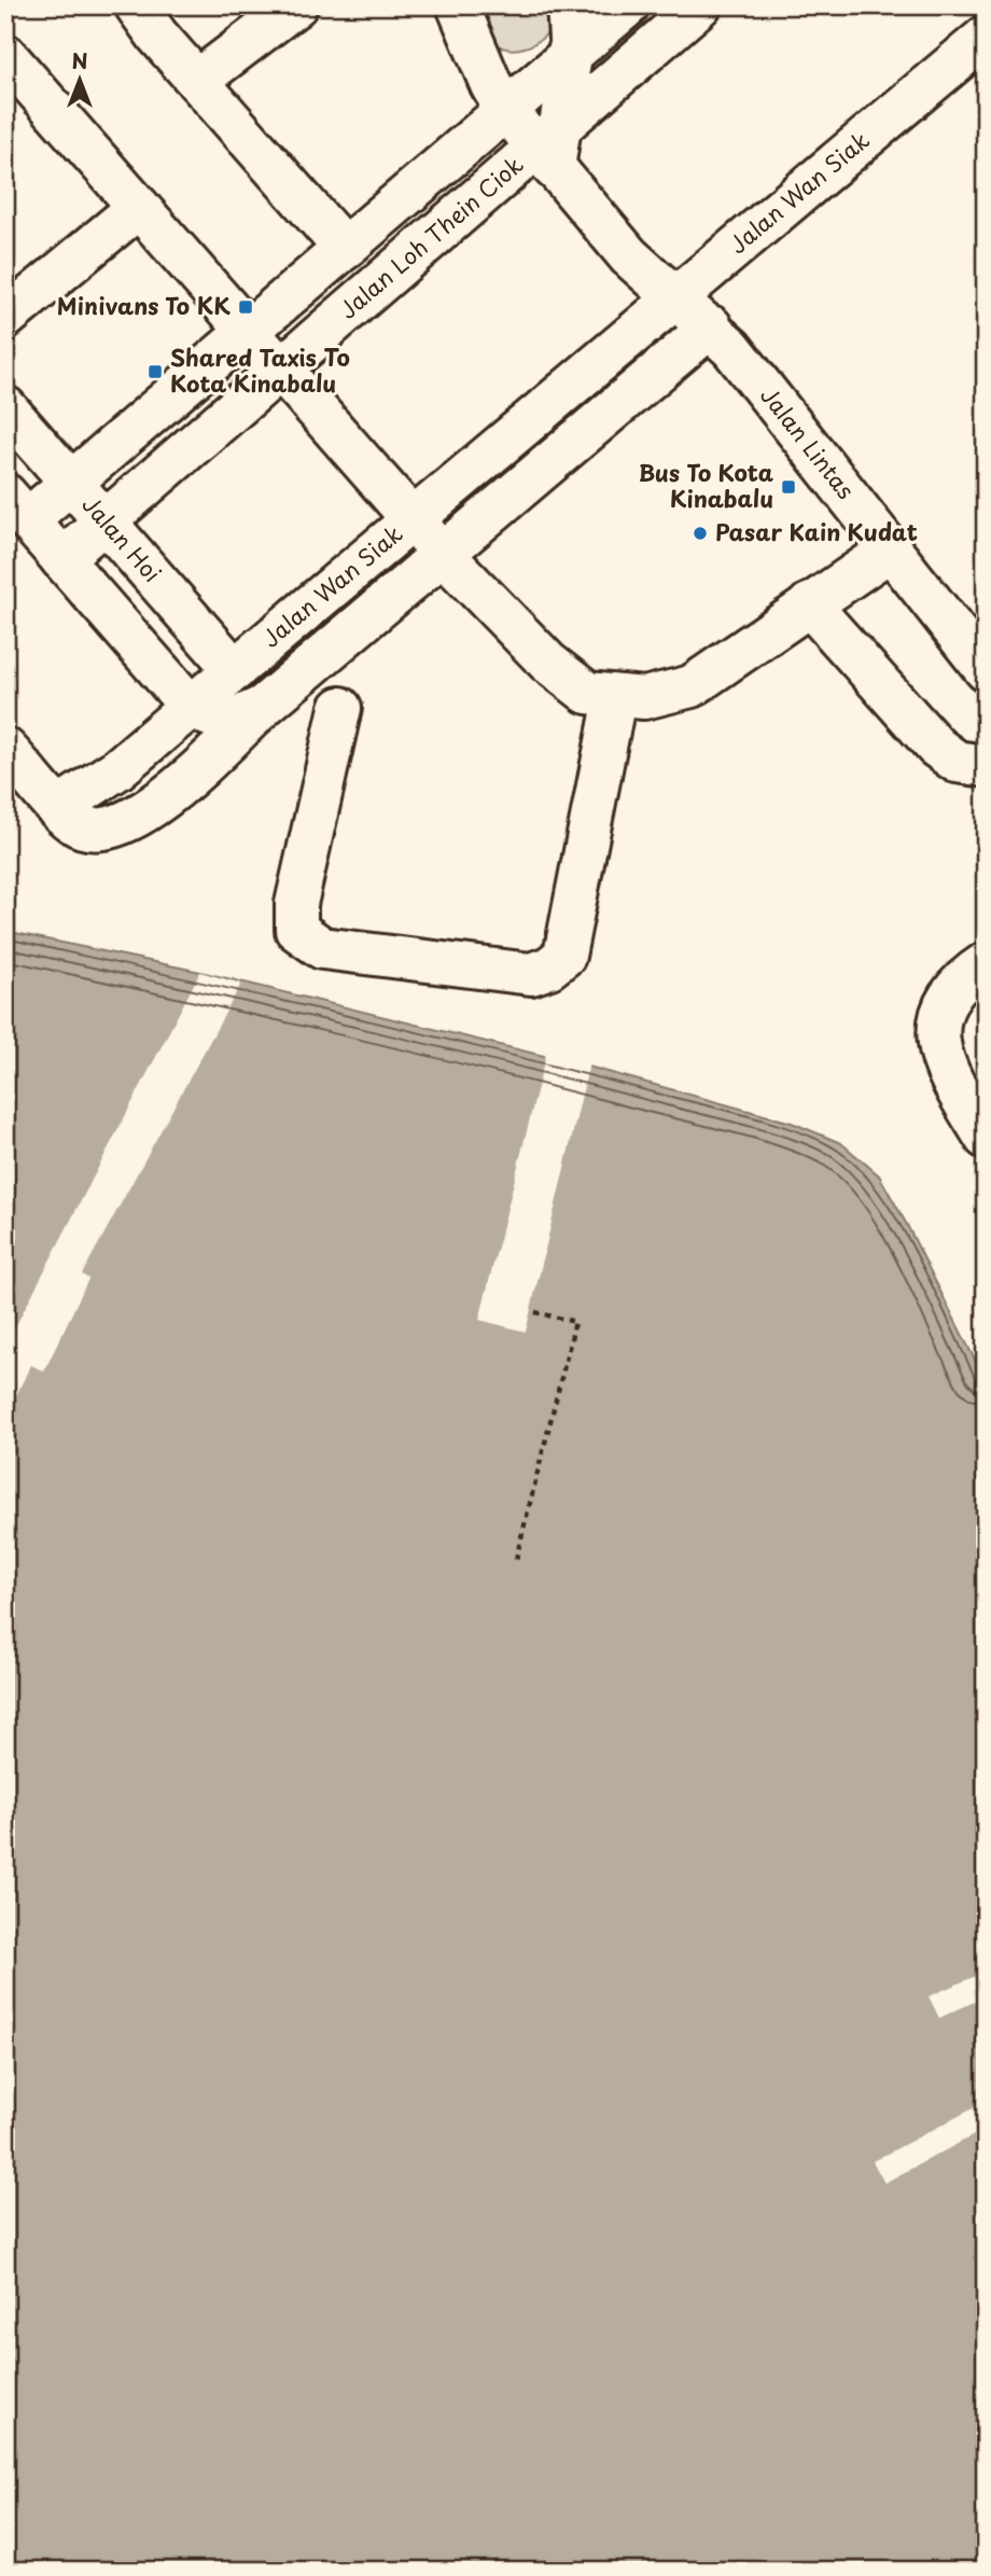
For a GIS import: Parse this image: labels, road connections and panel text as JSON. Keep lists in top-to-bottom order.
{
  "streets": {
    "street": [
      "Jalan Wan Siak",
      "Jalan Loh Thein Ciok",
      "Jalan Lintas",
      "Jalan Hoi"
    ]
  },
  "crossings": [
    ["Jalan Wan Siak", "Jalan Lintas"],
    ["Jalan Wan Siak", "Jalan Hoi"],
    ["Jalan Loh Thein Ciok", "Jalan Lintas"],
    ["Jalan Loh Thein Ciok", "Jalan Hoi"]
  ],
  "places": {
    "transit": ["Minivans To KK", "Shared Taxis To Kota Kinabalu", "Bus To Kota Kinabalu"],
    "other": ["Pasar Kain Kudat"]
  },
  "north": "top"
}
